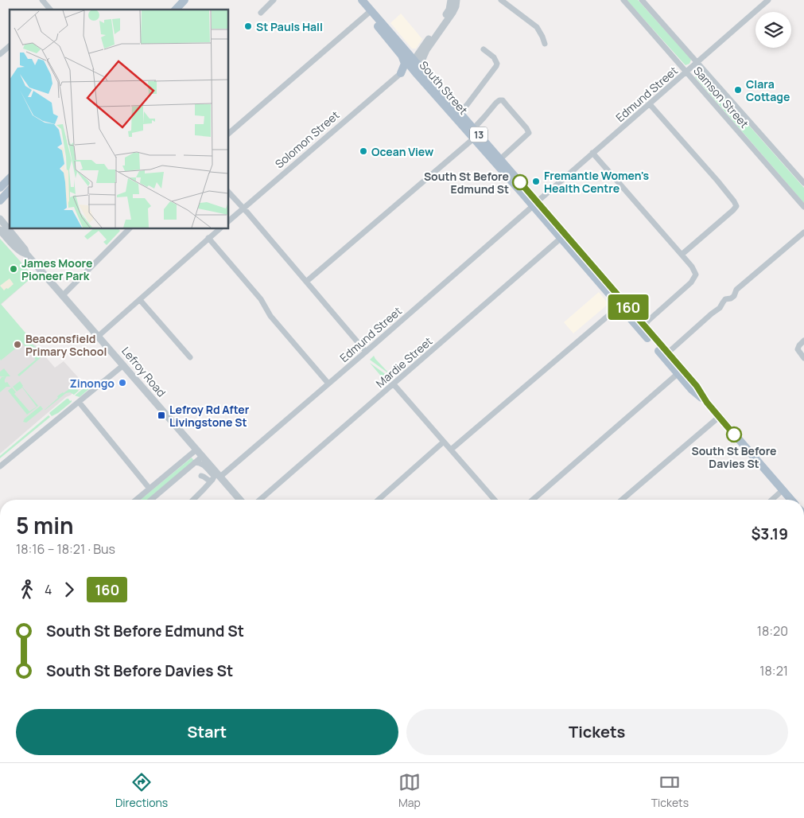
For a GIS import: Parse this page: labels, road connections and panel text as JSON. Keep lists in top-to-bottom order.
{
  "streets": {
    "main road": ["South Street", "13"],
    "street": [
      "Edmund Street",
      "Samson Street",
      "Solomon Street",
      "Mardie Street",
      "Lefroy Road"
    ]
  },
  "crossings": [
    ["South Street", "Edmund Street"],
    ["South Street", "Solomon Street"],
    ["South Street", "Mardie Street"],
    ["Edmund Street", "Samson Street"],
    ["Edmund Street", "Lefroy Road"]
  ],
  "places": {
    "other": [
      "St Pauls Hall",
      "Clara Cottage",
      "Ocean View",
      "Fremantle Women's Health Centre",
      "South St Before Edmund St",
      "James Moore Pioneer Park",
      "Beaconsfield Primary School",
      "Zinongo",
      "South St Before Davies St"
    ],
    "transit": ["Lefroy Rd After Livingstone St"]
  },
  "lines": ["bus line 160"],
  "page": {
    "on_map": "160",
    "heading": ["5 min", "18:16 – 18:21 · Bus", "$3.19"],
    "legs": ["4", "160"],
    "list": [
      {
        "name": "South St Before Edmund St",
        "value": "18:20"
      },
      {
        "name": "South St Before Davies St",
        "value": "18:21"
      }
    ],
    "buttons": ["Start", "Tickets"],
    "tabs": ["Directions", "Map", "Tickets"]
  }
}
